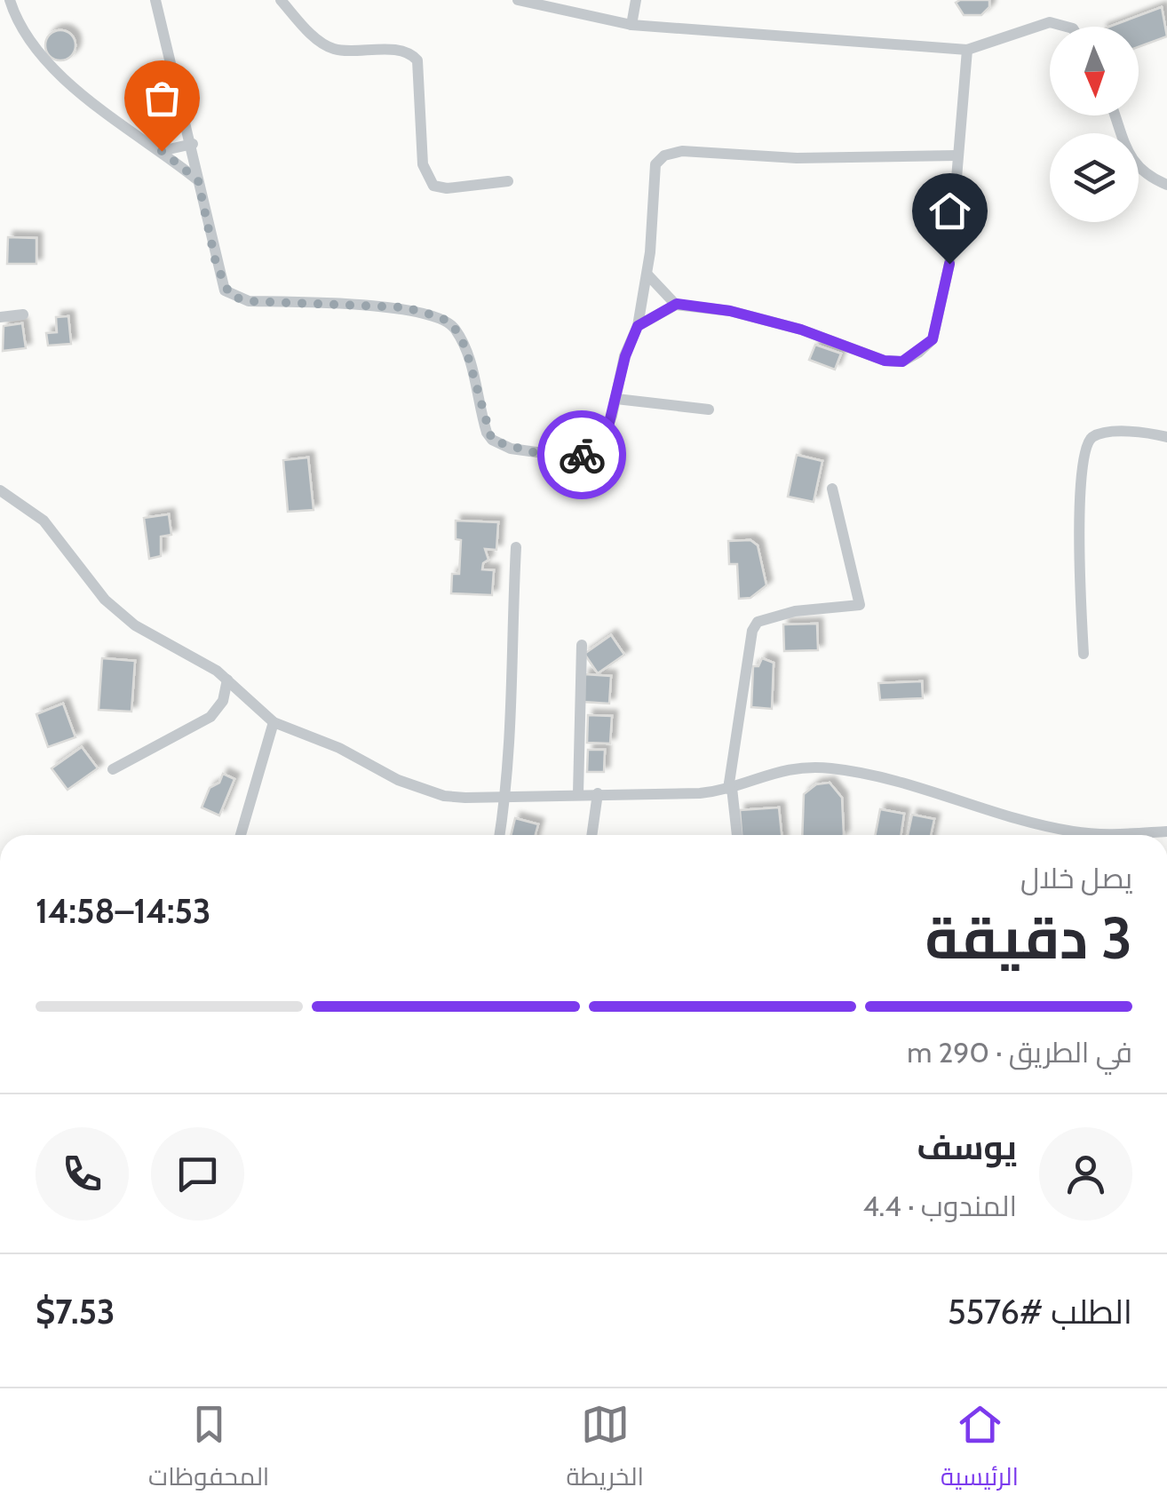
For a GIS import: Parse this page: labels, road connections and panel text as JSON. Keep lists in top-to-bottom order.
{
  "north": "bottom",
  "page": {
    "heading": ["3 دقيقة", "يصل خلال", "14:53–14:58"],
    "panel": [
      "يوسف",
      "المندوب · 4.4",
      "الطلب #5576",
      "$7.53"
    ],
    "bar": "في الطريق · 290 m",
    "tabs": ["الرئيسية", "الخريطة", "المحفوظات"]
  }
}
